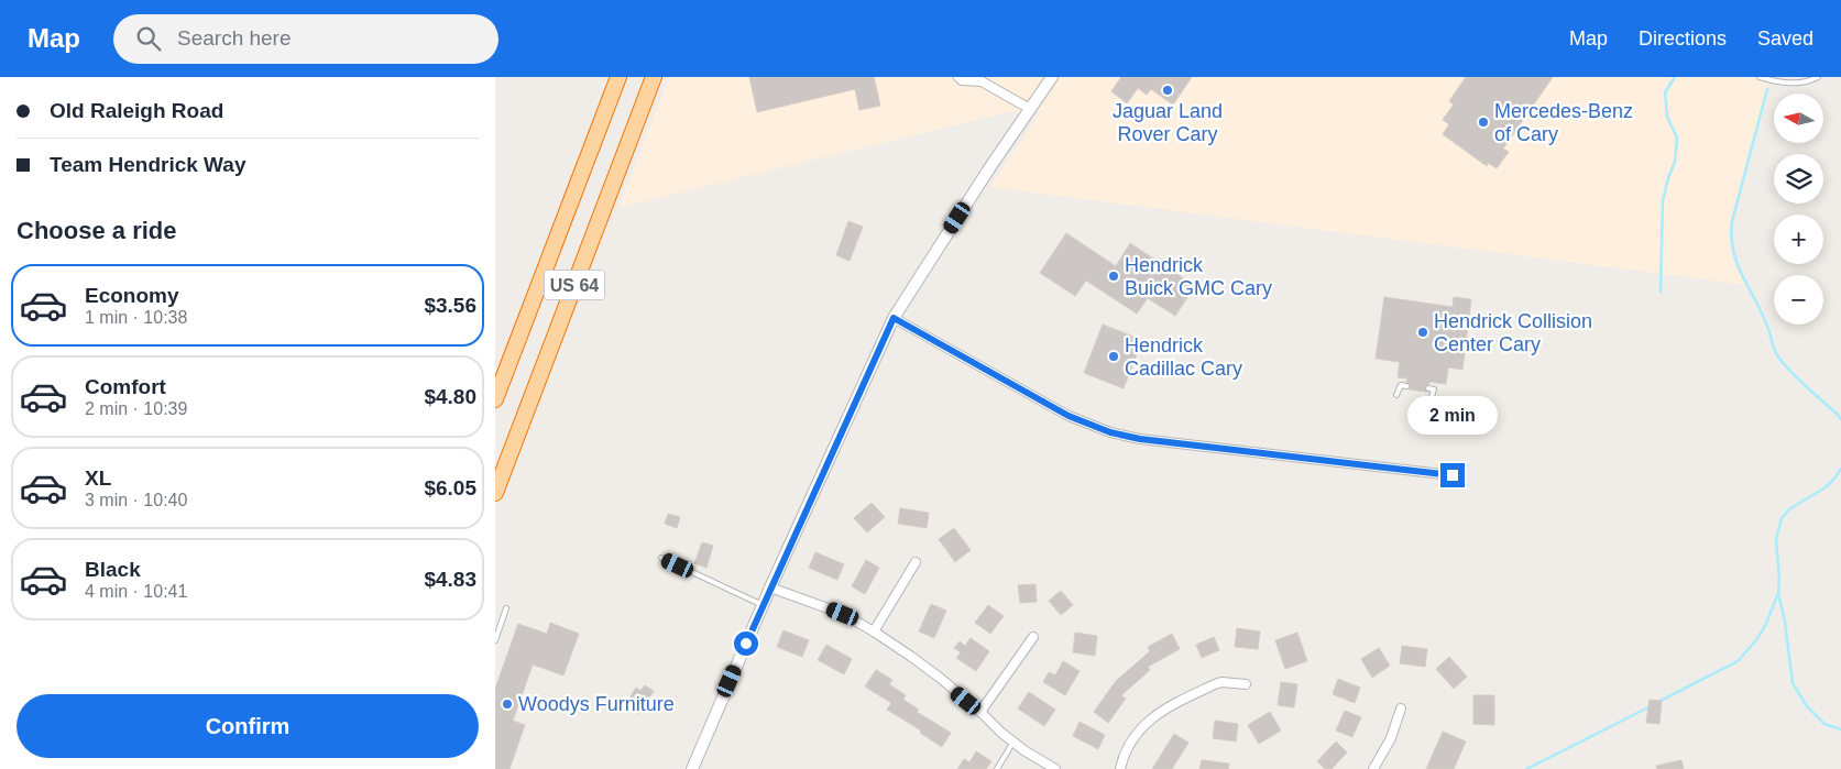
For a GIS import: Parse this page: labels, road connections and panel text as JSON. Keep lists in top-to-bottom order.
{
  "streets": {
    "highway": ["US 64"]
  },
  "places": [
    "Jaguar Land Rover Cary",
    "Mercedes-Benz of Cary",
    "Hendrick Buick GMC Cary",
    "Hendrick Collision Center Cary",
    "Hendrick Cadillac Cary",
    "Woodys Furniture"
  ],
  "north": "left",
  "page": {
    "header": "Map",
    "search": "Search here",
    "nav": ["Map", "Directions", "Saved"],
    "banner": ["Old Raleigh Road", "Team Hendrick Way"],
    "map_buttons": ["+", "−"],
    "heading": "Choose a ride",
    "list": [
      {
        "name": "Economy",
        "note": "1 min · 10:38",
        "value": "$3.56"
      },
      {
        "name": "Comfort",
        "note": "2 min · 10:39",
        "value": "$4.80"
      },
      {
        "name": "XL",
        "note": "3 min · 10:40",
        "value": "$6.05"
      },
      {
        "name": "Black",
        "note": "4 min · 10:41",
        "value": "$4.83"
      }
    ],
    "bubble": "2 min",
    "buttons": "Confirm"
  }
}
